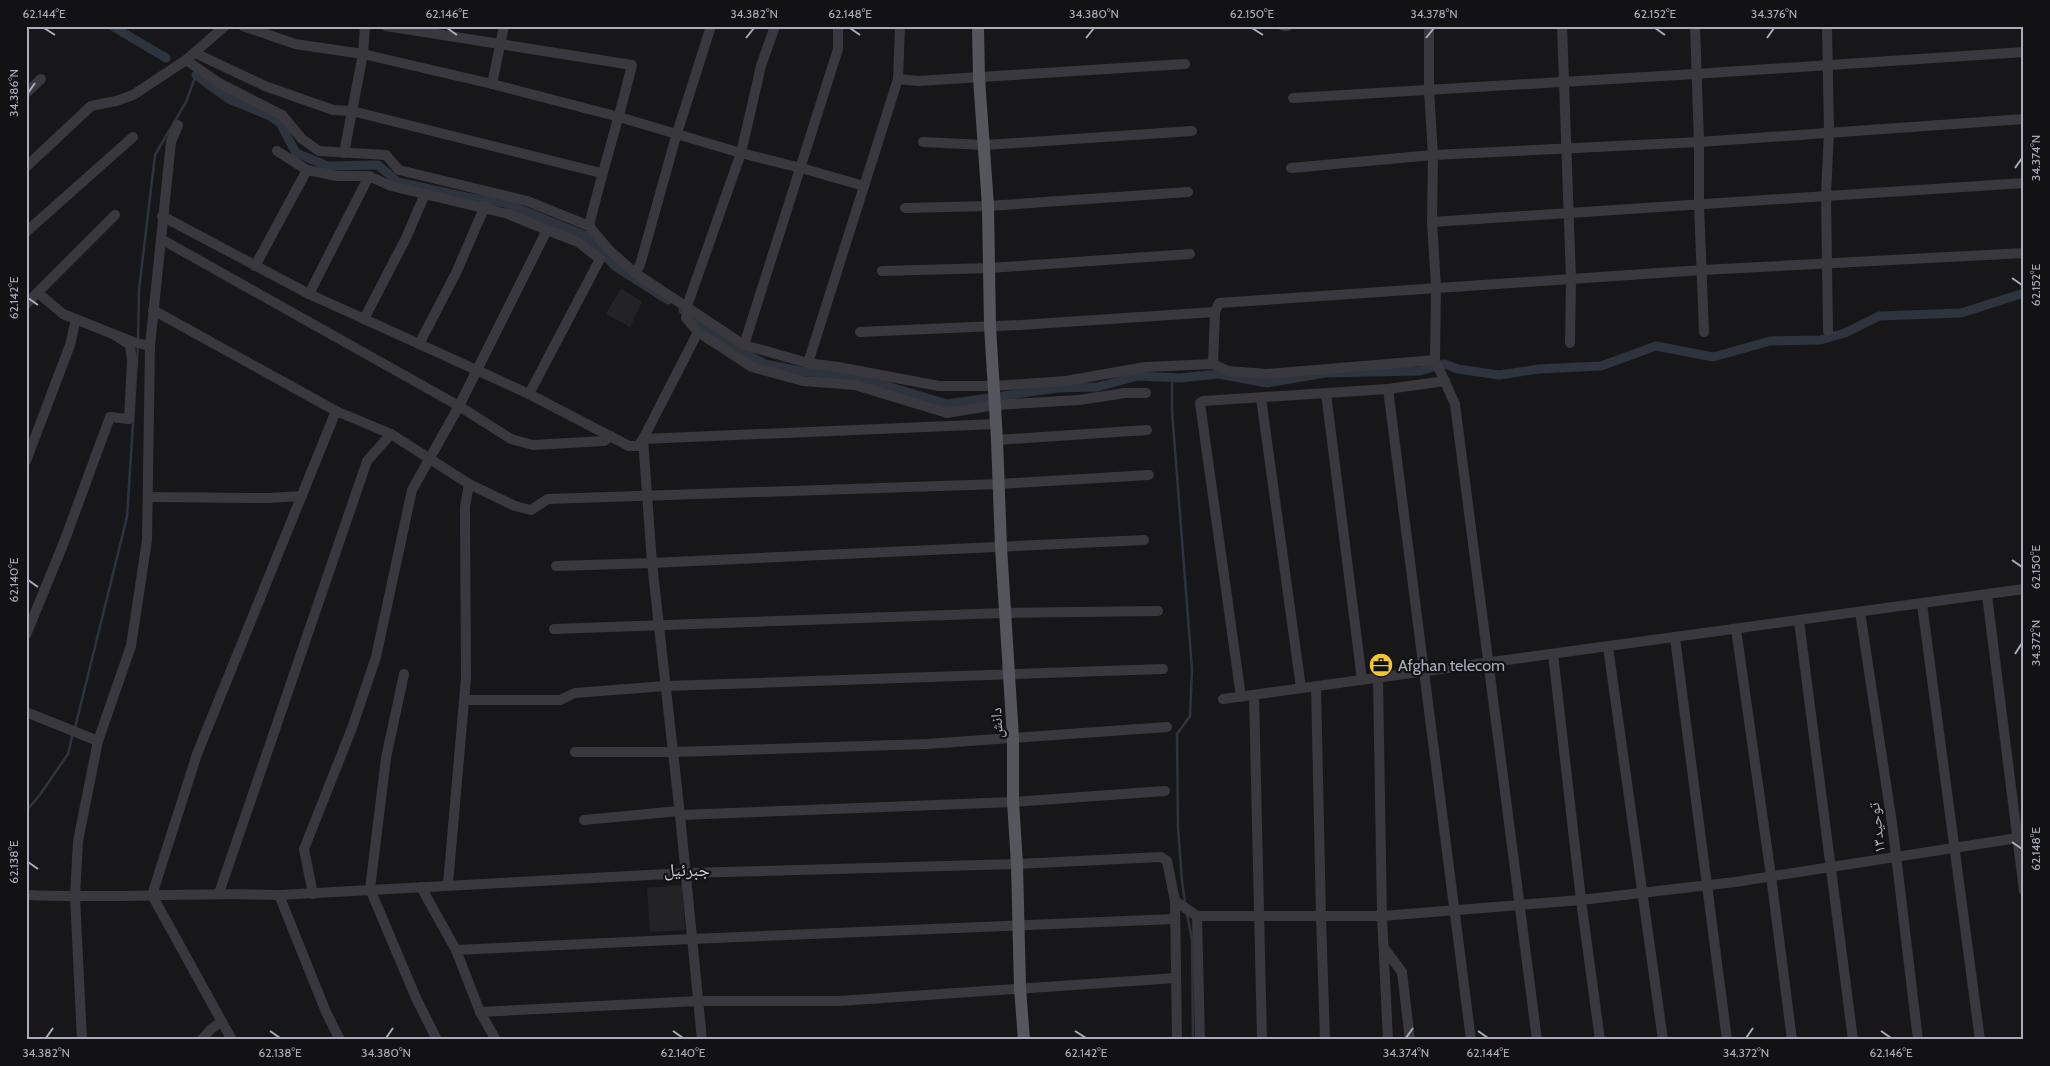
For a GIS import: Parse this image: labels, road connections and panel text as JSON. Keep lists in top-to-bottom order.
{
  "streets": {
    "main road": ["دانش"],
    "street": ["توحید۱۳"]
  },
  "districts": ["جبرئیل"],
  "places": {
    "office": ["Afghan telecom"]
  },
  "coordinates": [
    "62.144°E",
    "62.146°E",
    "34.382°N",
    "62.148°E",
    "34.380°N",
    "62.150°E",
    "34.378°N",
    "62.152°E",
    "34.376°N",
    "34.386°N",
    "34.374°N",
    "62.142°E",
    "62.140°E",
    "34.372°N",
    "62.138°E"
  ]
}
